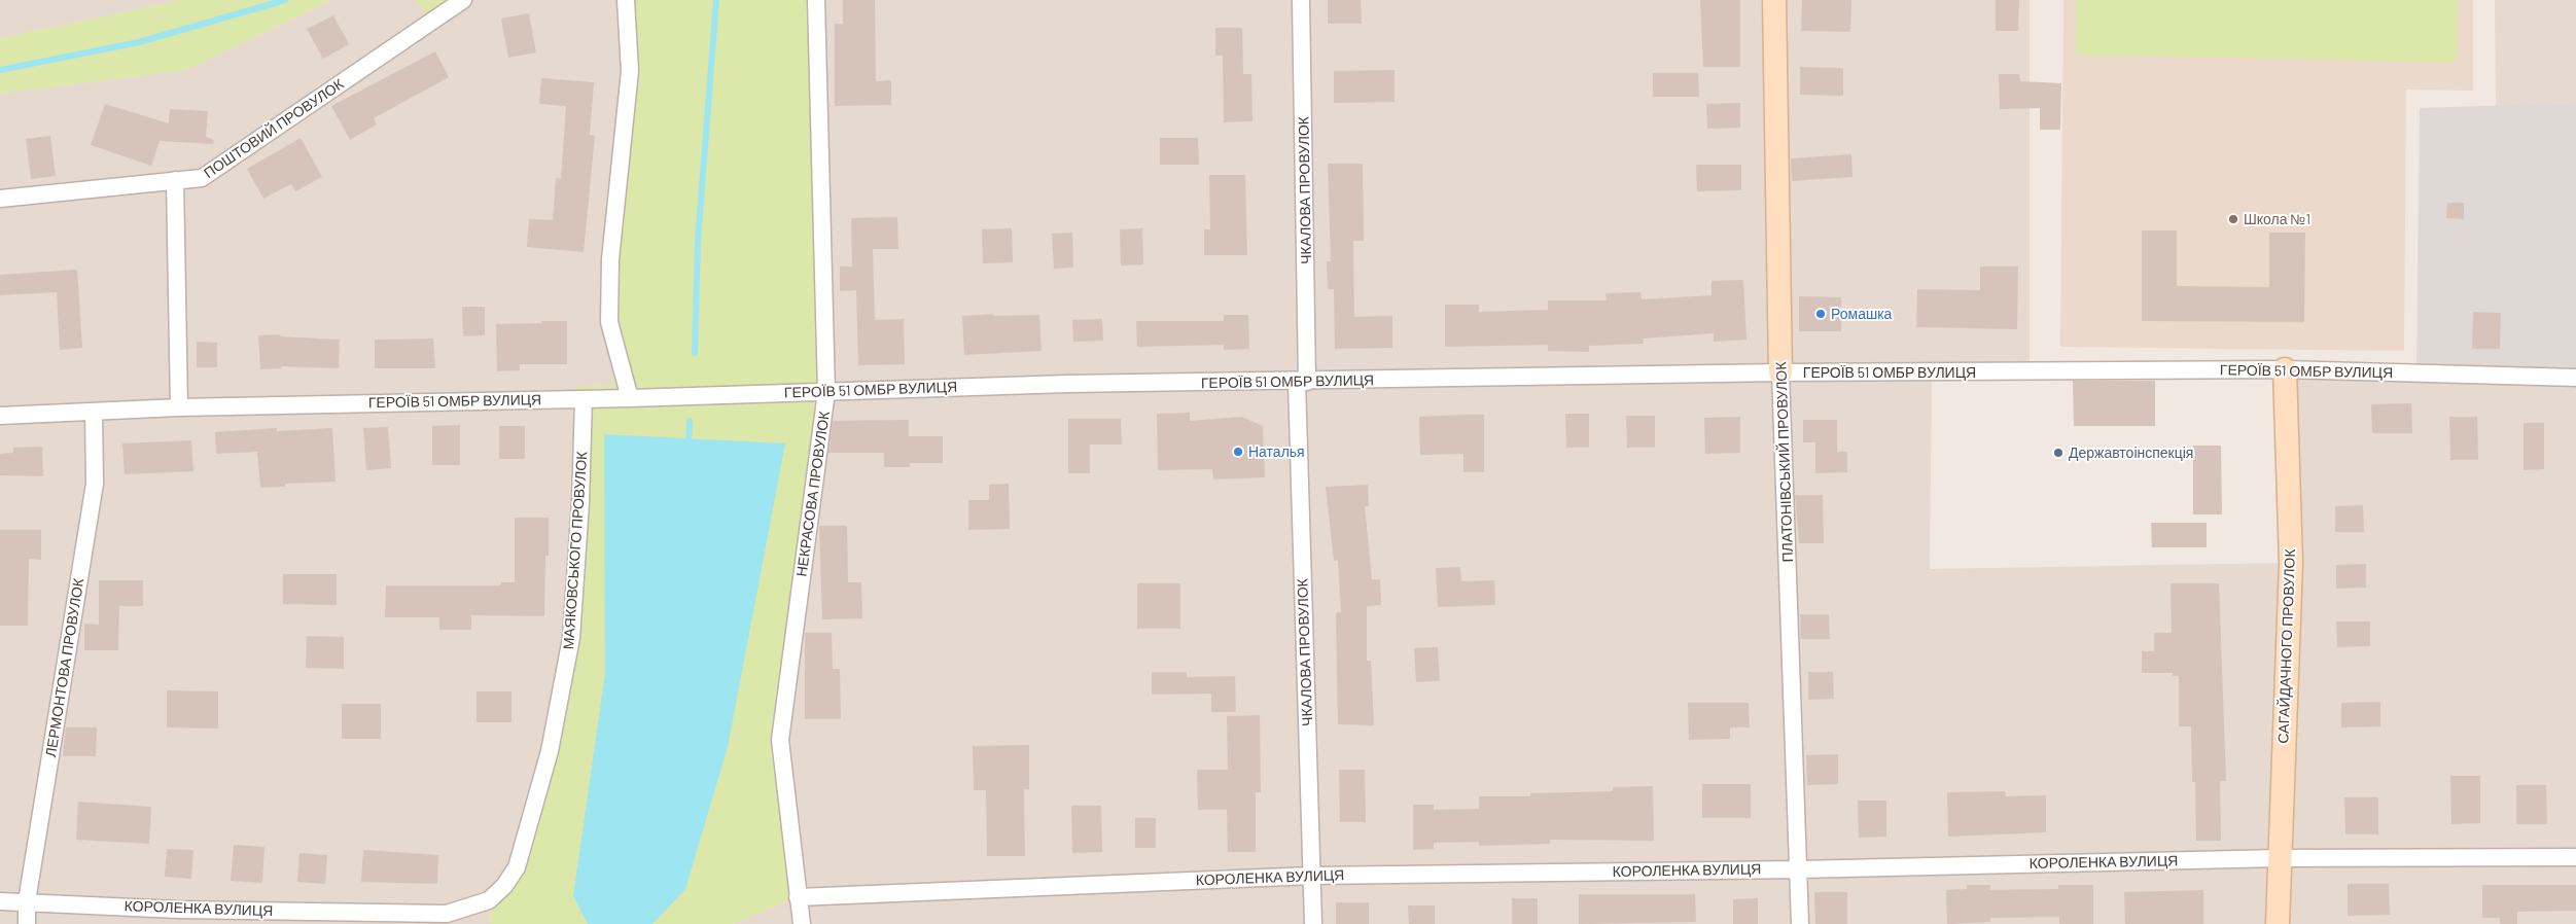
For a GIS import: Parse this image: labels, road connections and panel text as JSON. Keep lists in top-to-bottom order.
{
  "streets": {
    "street": [
      "ПОШТОВИЙ ПРОВУЛОК",
      "ЧКАЛОВА ПРОВУЛОК",
      "ГЕРОЇВ 51 ОМБР ВУЛИЦЯ",
      "ПЛАТОНІВСЬКИЙ ПРОВУЛОК",
      "НЕКРАСОВА ПРОВУЛОК",
      "МАЯКОВСЬКОГО ПРОВУЛОК",
      "САГАЙДАЧНОГО ПРОВУЛОК",
      "ЛЕРМОНТОВА ПРОВУЛОК",
      "КОРОЛЕНКА ВУЛИЦЯ"
    ]
  },
  "crossings": [
    ["ЧКАЛОВА ПРОВУЛОК", "ГЕРОЇВ 51 ОМБР ВУЛИЦЯ"],
    ["ЧКАЛОВА ПРОВУЛОК", "КОРОЛЕНКА ВУЛИЦЯ"],
    ["ГЕРОЇВ 51 ОМБР ВУЛИЦЯ", "ПЛАТОНІВСЬКИЙ ПРОВУЛОК"],
    ["ГЕРОЇВ 51 ОМБР ВУЛИЦЯ", "НЕКРАСОВА ПРОВУЛОК"],
    ["ГЕРОЇВ 51 ОМБР ВУЛИЦЯ", "МАЯКОВСЬКОГО ПРОВУЛОК"],
    ["ГЕРОЇВ 51 ОМБР ВУЛИЦЯ", "САГАЙДАЧНОГО ПРОВУЛОК"],
    ["ГЕРОЇВ 51 ОМБР ВУЛИЦЯ", "ЛЕРМОНТОВА ПРОВУЛОК"],
    ["ПЛАТОНІВСЬКИЙ ПРОВУЛОК", "КОРОЛЕНКА ВУЛИЦЯ"],
    ["НЕКРАСОВА ПРОВУЛОК", "КОРОЛЕНКА ВУЛИЦЯ"],
    ["МАЯКОВСЬКОГО ПРОВУЛОК", "КОРОЛЕНКА ВУЛИЦЯ"],
    ["САГАЙДАЧНОГО ПРОВУЛОК", "КОРОЛЕНКА ВУЛИЦЯ"],
    ["ЛЕРМОНТОВА ПРОВУЛОК", "КОРОЛЕНКА ВУЛИЦЯ"]
  ],
  "places": [
    "Школа №1",
    "Ромашка",
    "Наталья",
    "Державтоінспекція"
  ]
}
